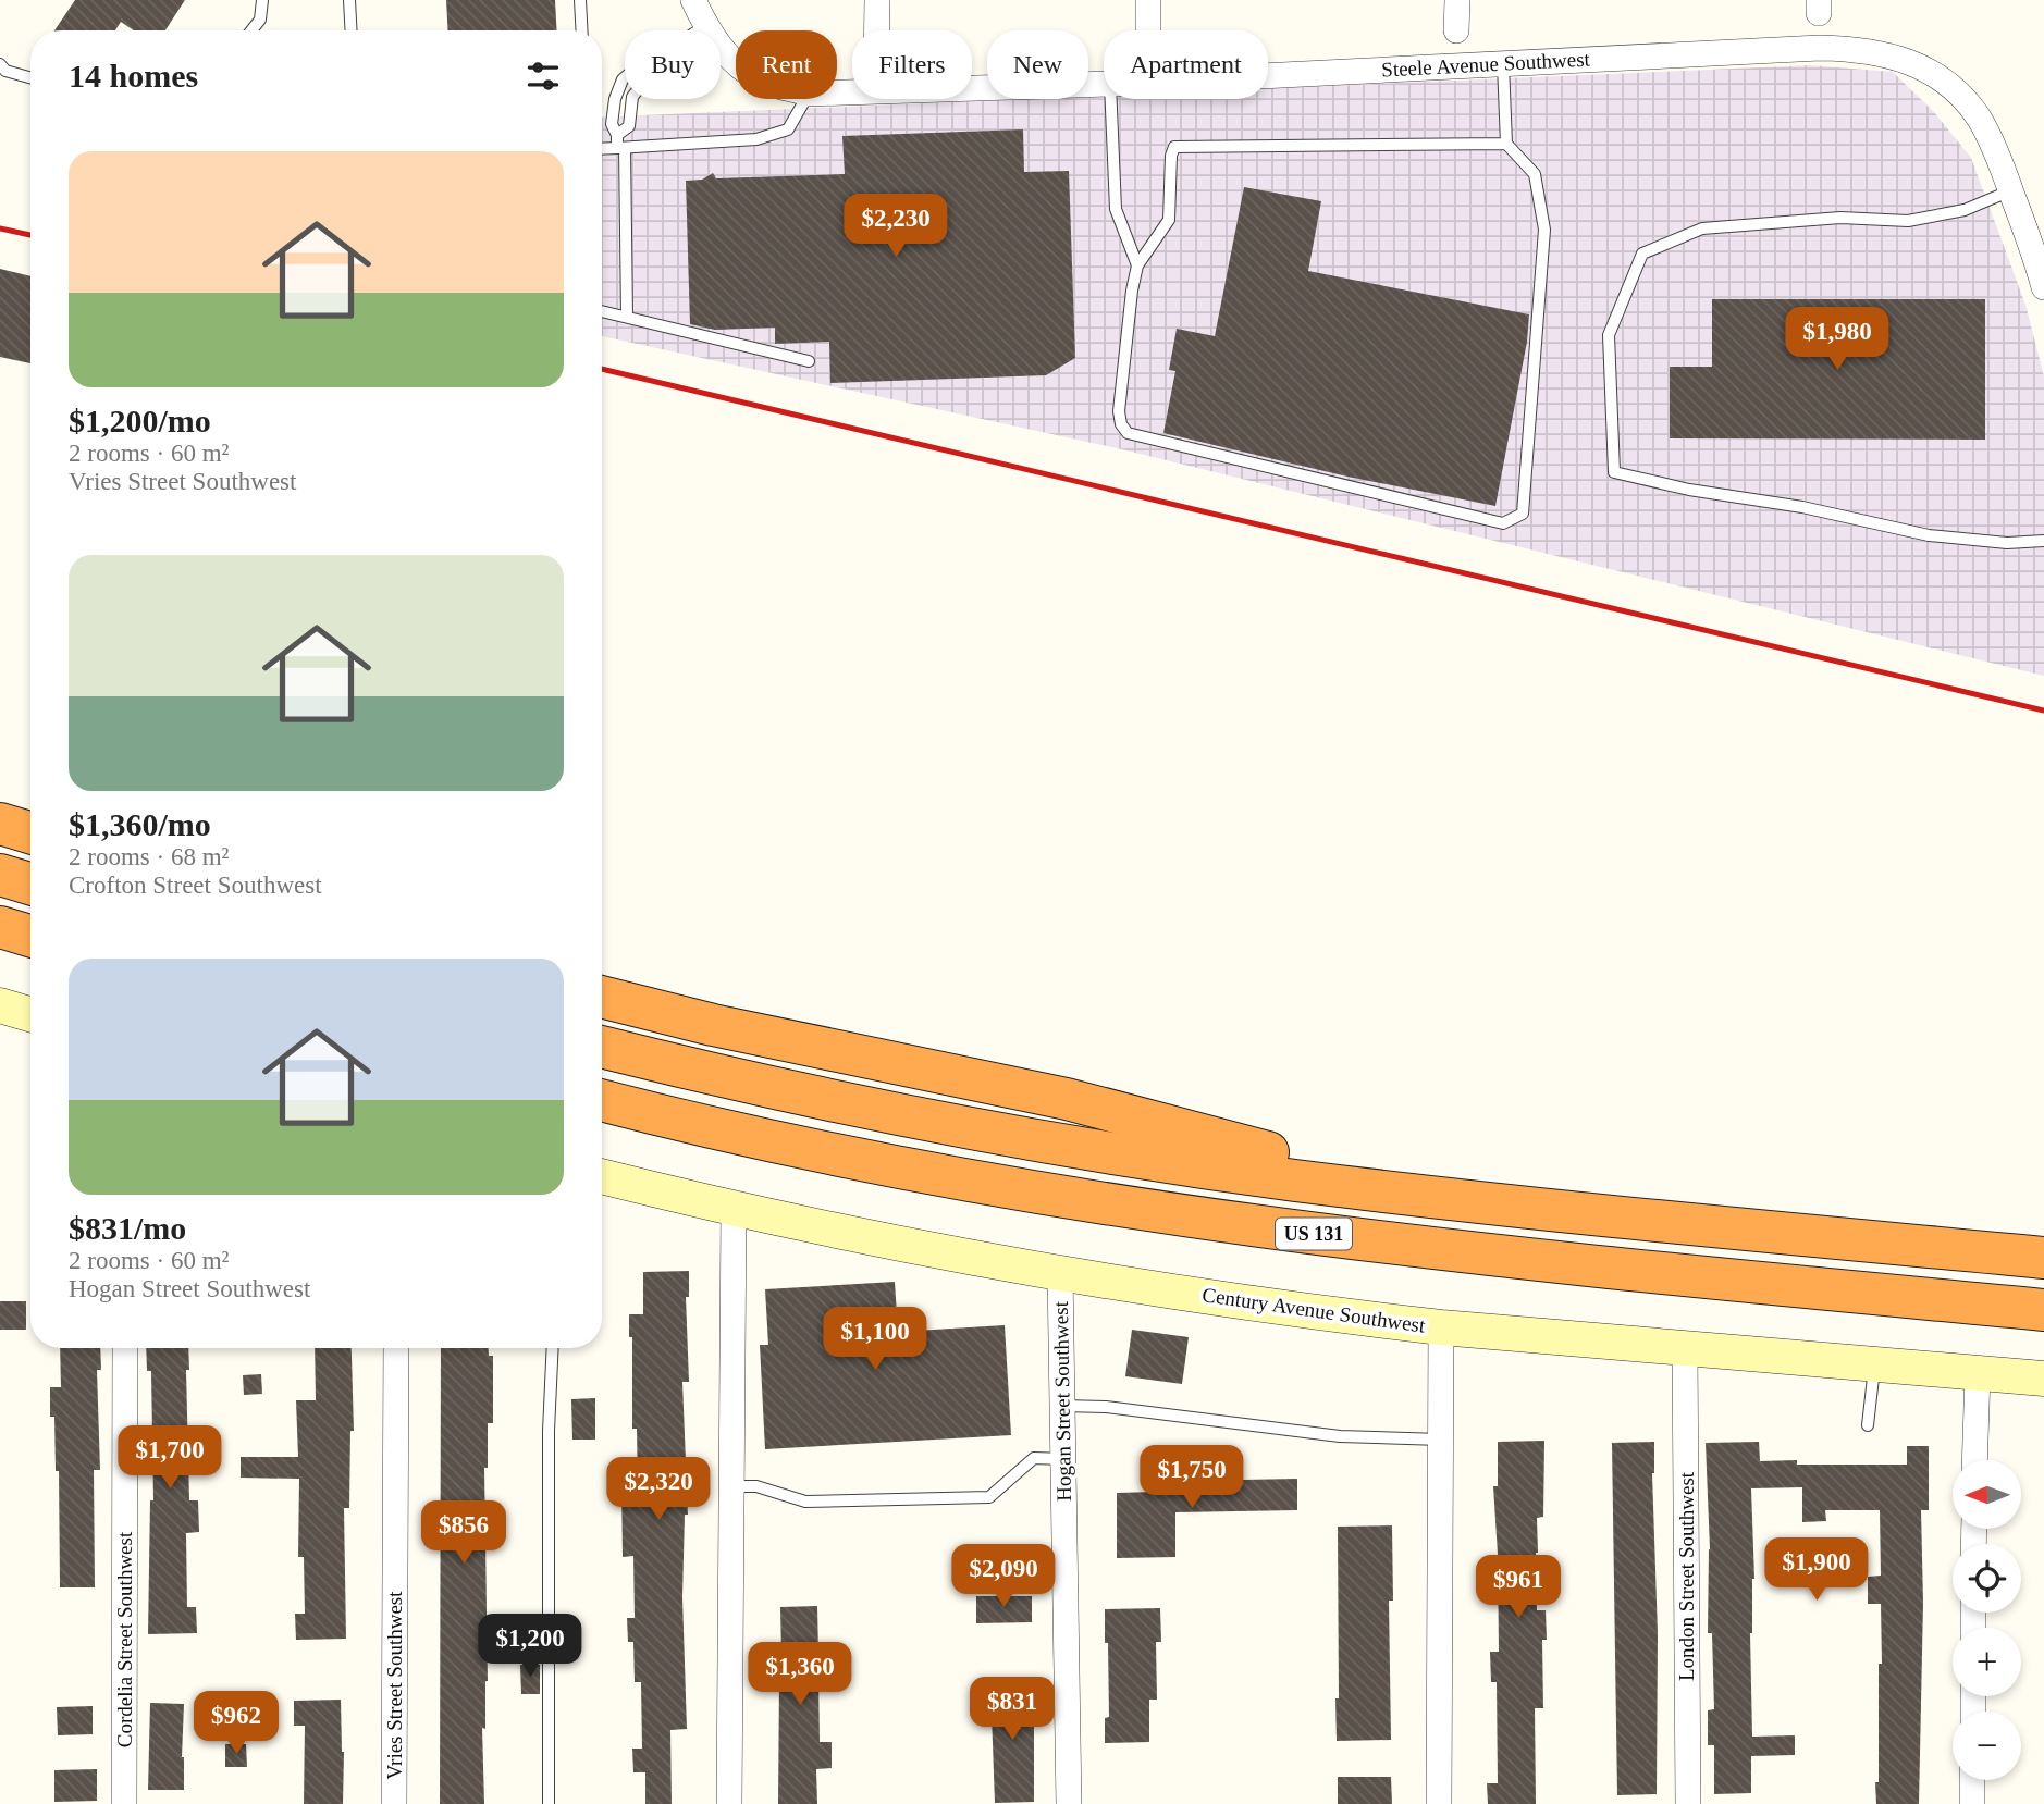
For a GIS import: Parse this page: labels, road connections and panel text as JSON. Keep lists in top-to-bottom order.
{
  "streets": {
    "highway": ["US 131"],
    "street": [
      "Steele Avenue Southwest",
      "Century Avenue Southwest",
      "Hogan Street Southwest",
      "London Street Southwest",
      "Cordelia Street Southwest",
      "Vries Street Southwest"
    ]
  },
  "crossings": [
    ["Century Avenue Southwest", "Hogan Street Southwest"],
    ["Century Avenue Southwest", "London Street Southwest"]
  ],
  "north": "left",
  "page": {
    "chip": [
      "Buy",
      "Rent",
      "Filters",
      "New",
      "Apartment"
    ],
    "heading": "14 homes",
    "list": [
      {
        "name": "$1,200/mo",
        "note": "2 rooms · 60 m² · Vries Street Southwest"
      },
      {
        "name": "$1,360/mo",
        "note": "2 rooms · 68 m² · Crofton Street Southwest"
      },
      {
        "name": "$831/mo",
        "note": "2 rooms · 60 m² · Hogan Street Southwest"
      }
    ],
    "price": [
      "$2,230",
      "$1,980",
      "$1,100",
      "$1,700",
      "$1,750",
      "$2,320",
      "$856",
      "$1,900",
      "$2,090",
      "$961",
      "$1,200",
      "$1,360",
      "$831",
      "$962"
    ],
    "map_buttons": ["+", "−"]
  }
}
